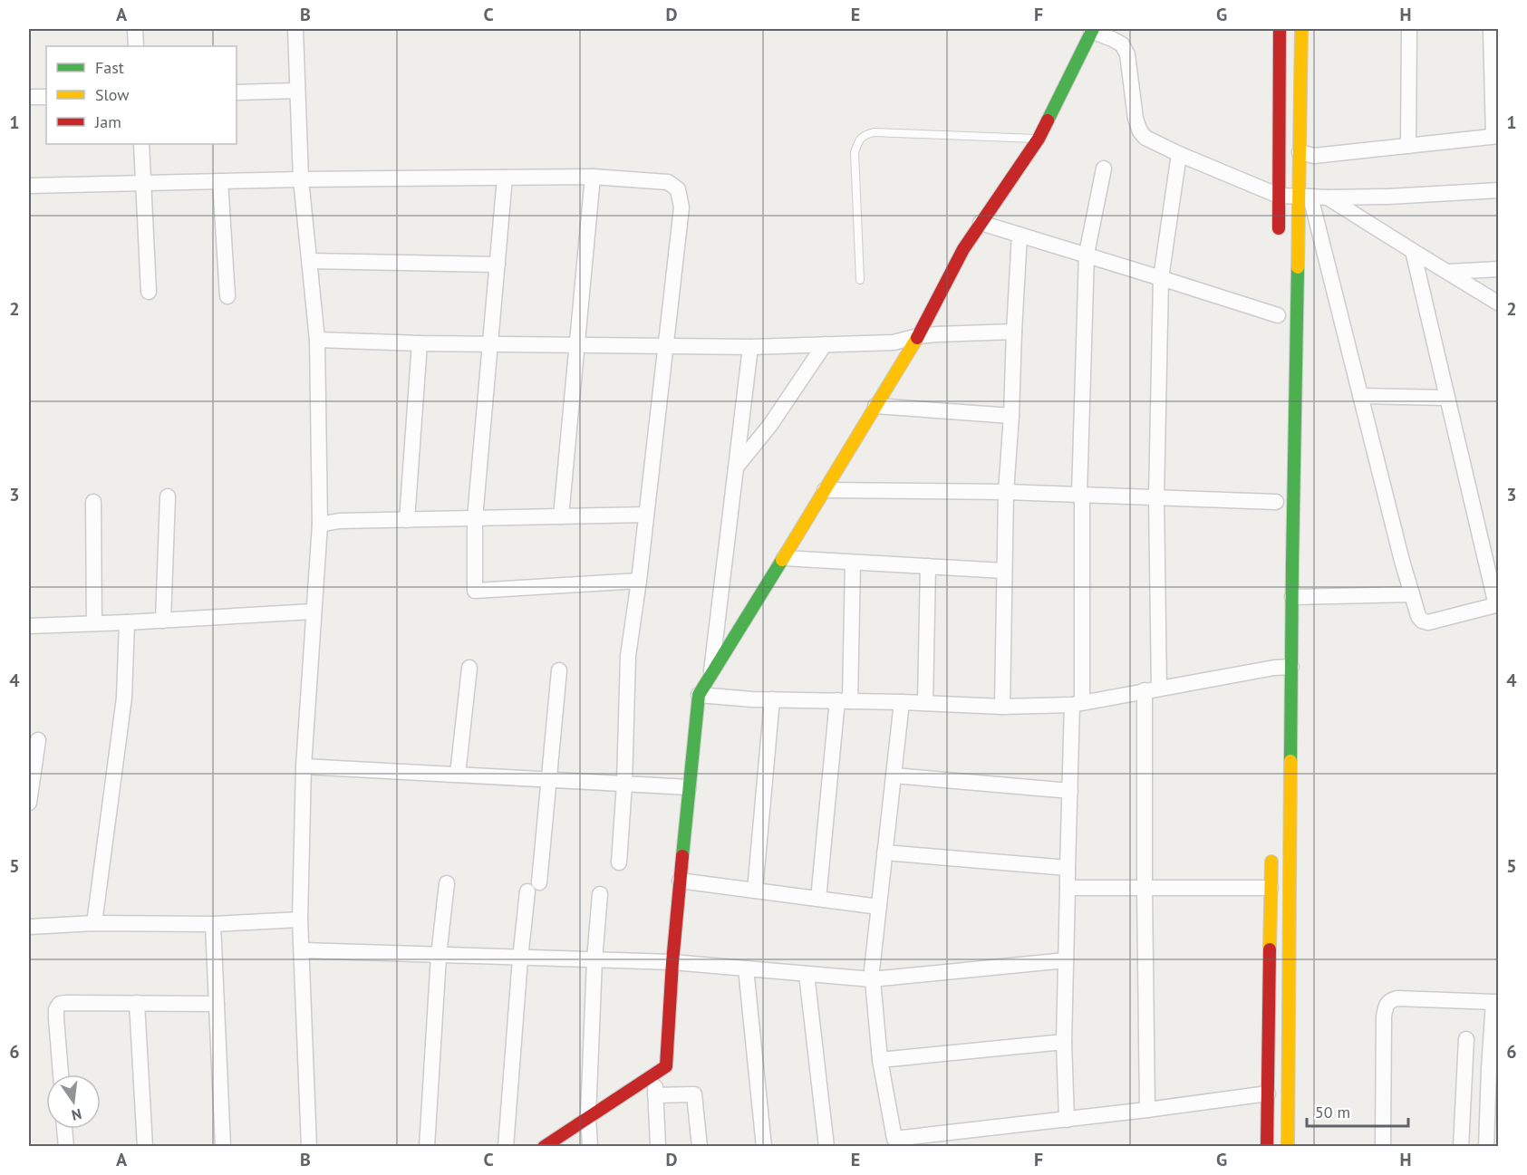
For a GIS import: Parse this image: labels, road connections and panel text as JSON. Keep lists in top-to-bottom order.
{
  "legend": ["Fast", "Slow", "Jam"],
  "scale_bar": "50 m",
  "north": "bottom",
  "grid": {
    "columns": [
      "A",
      "B",
      "C",
      "D",
      "E",
      "F",
      "G",
      "H"
    ],
    "rows": [
      "1",
      "2",
      "3",
      "4",
      "5",
      "6"
    ]
  }
}
